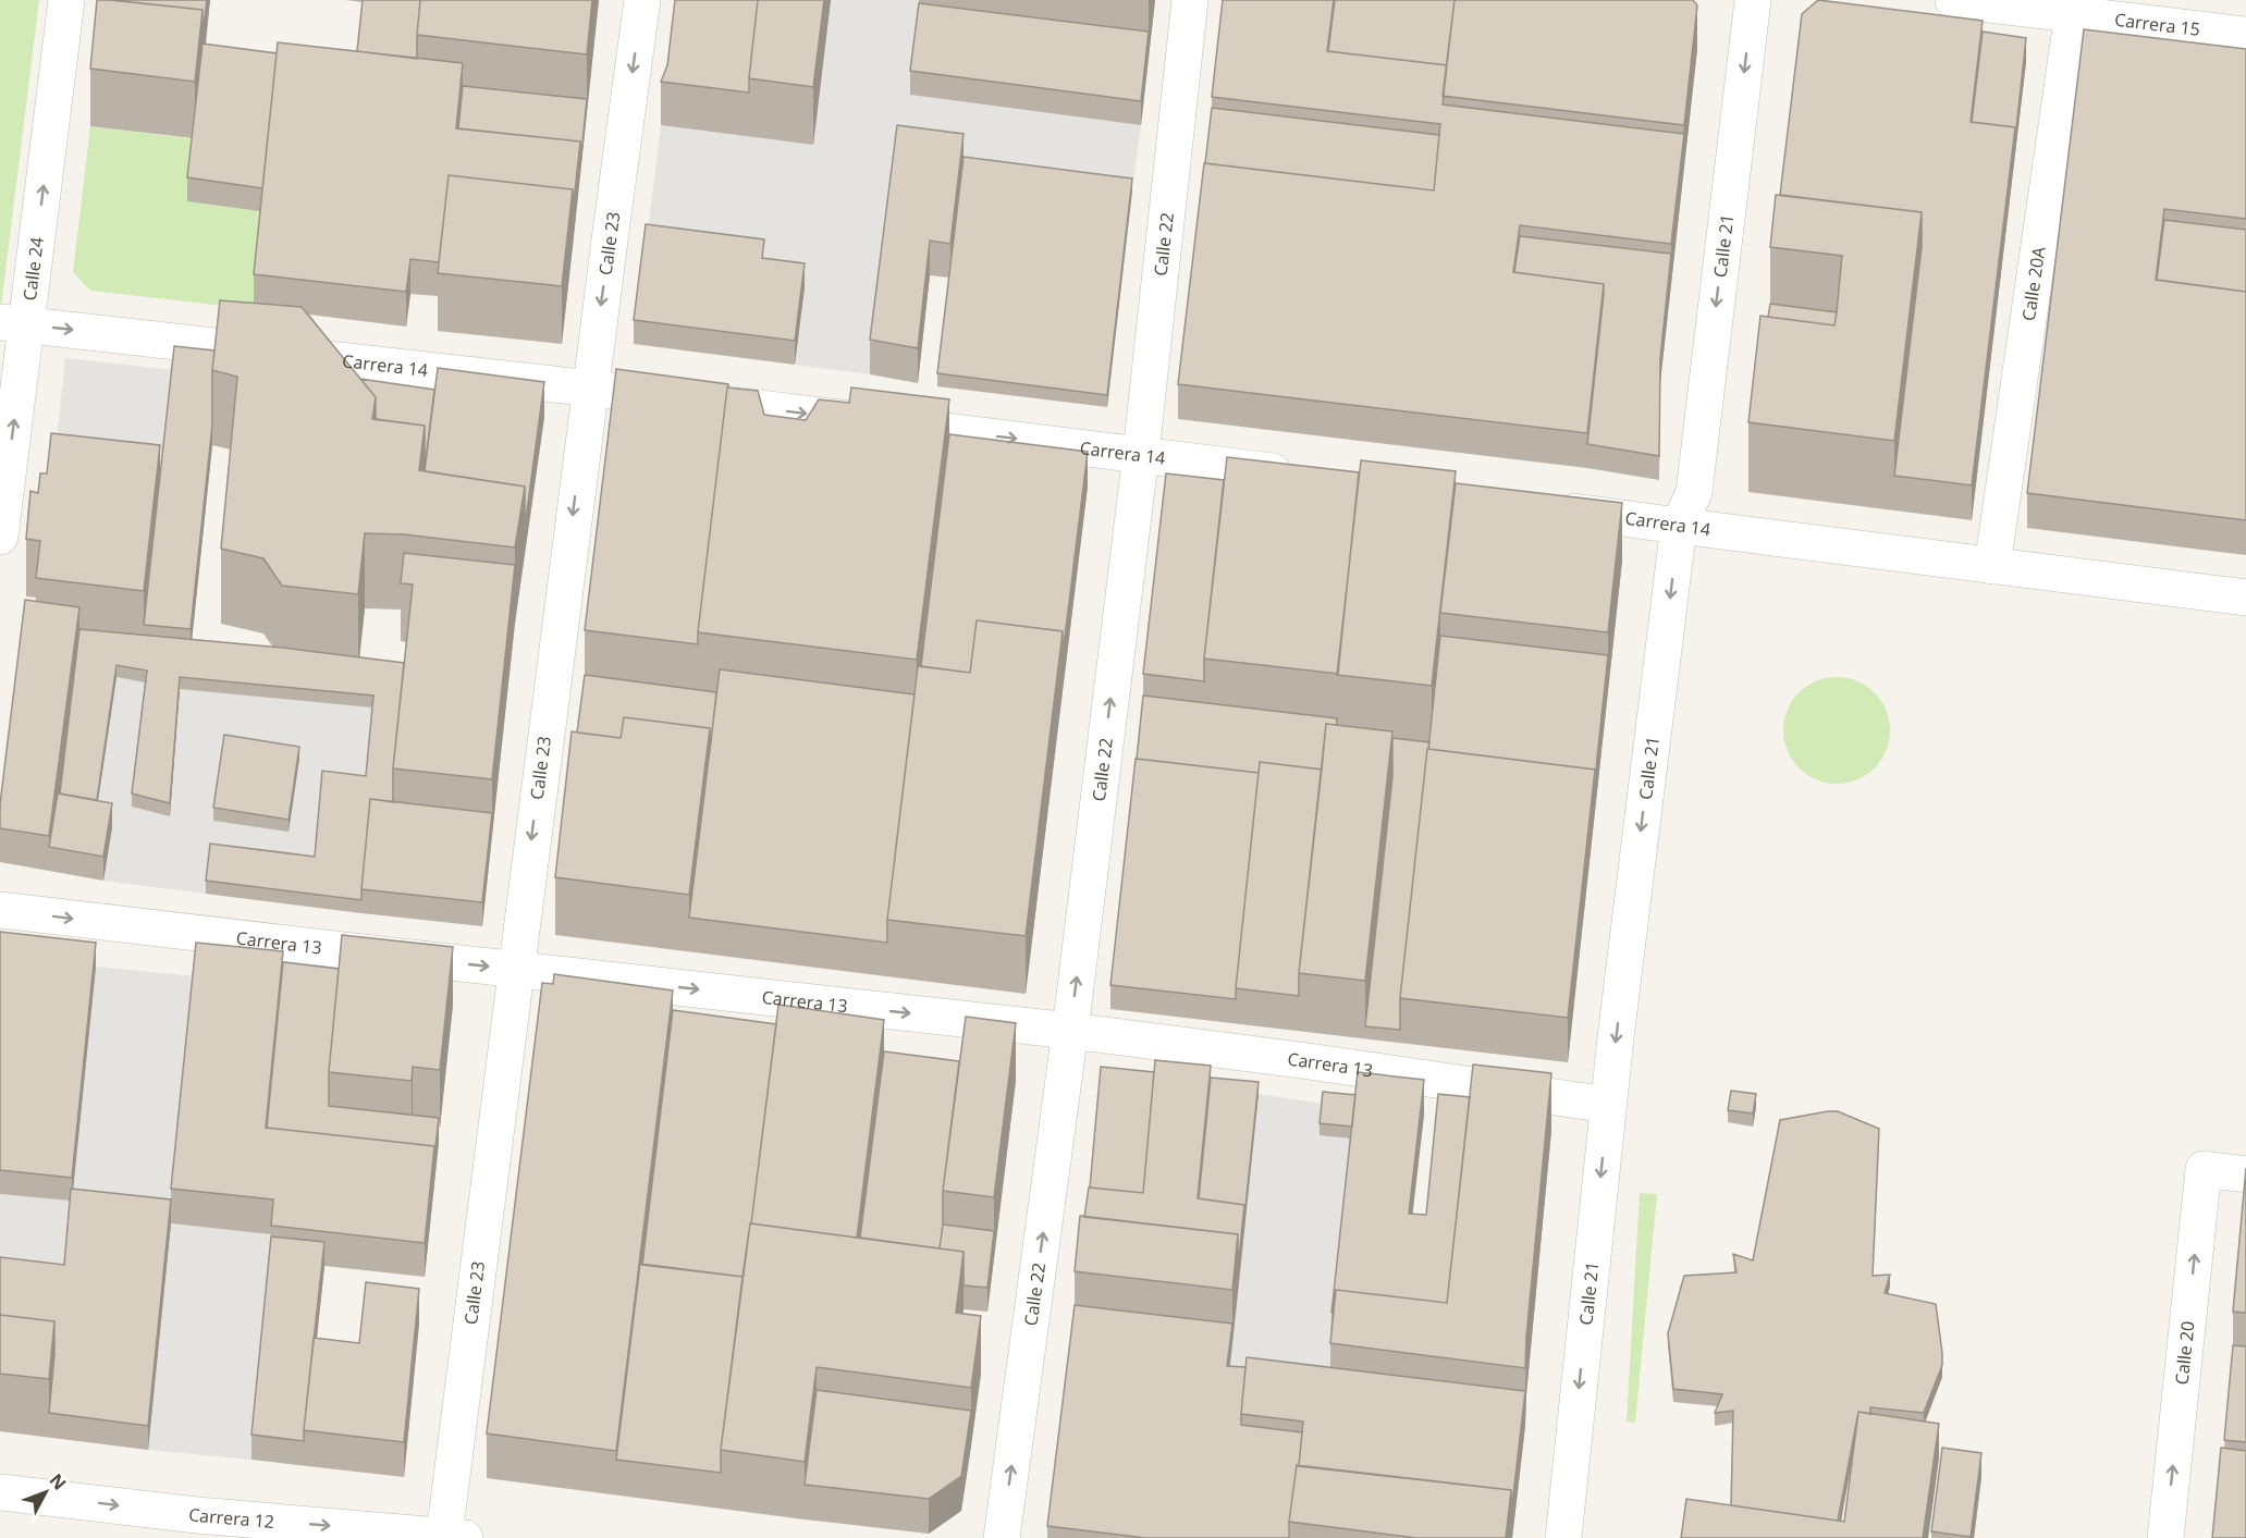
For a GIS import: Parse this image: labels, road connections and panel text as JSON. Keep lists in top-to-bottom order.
{
  "streets": {
    "street": [
      "Carrera 15",
      "Calle 23",
      "Calle 22",
      "Calle 21",
      "Calle 24",
      "Calle 20A",
      "Carrera 14",
      "Carrera 13",
      "Calle 20",
      "Carrera 12"
    ]
  },
  "crossings": [
    ["Carrera 15", "Calle 20A"],
    ["Calle 23", "Carrera 14"],
    ["Calle 23", "Carrera 13"],
    ["Calle 23", "Carrera 12"],
    ["Calle 22", "Carrera 14"],
    ["Calle 22", "Carrera 13"],
    ["Calle 21", "Carrera 14"],
    ["Calle 21", "Carrera 13"],
    ["Calle 24", "Carrera 14"],
    ["Calle 20A", "Carrera 14"]
  ],
  "one_way": [
    "Calle 23",
    "Calle 22",
    "Calle 21",
    "Calle 24",
    "Carrera 14",
    "Carrera 13",
    "Calle 20",
    "Carrera 12"
  ],
  "north": "top right"
}
